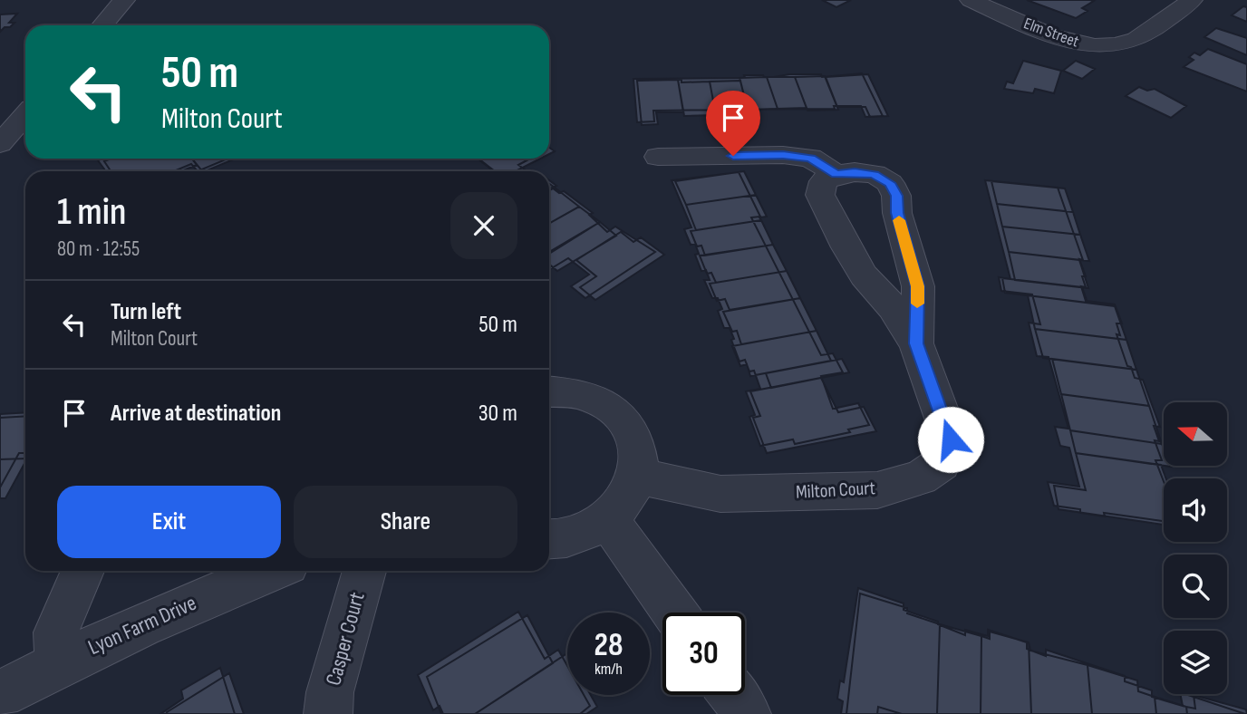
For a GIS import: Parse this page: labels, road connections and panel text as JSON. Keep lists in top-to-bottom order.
{
  "streets": {
    "street": [
      "Elm Street",
      "Milton Court",
      "Lyon Farm Drive",
      "Casper Court"
    ]
  },
  "north": "left",
  "page": {
    "turn": ["50 m", "Milton Court"],
    "heading": ["1 min", "80 m · 12:55"],
    "list": [
      {
        "name": "Turn left",
        "note": "Milton Court",
        "value": "50 m"
      },
      {
        "name": "Arrive at destination",
        "value": "30 m"
      }
    ],
    "buttons": ["Exit", "Share"],
    "speed": "28 km/h",
    "limit": "30"
  }
}
